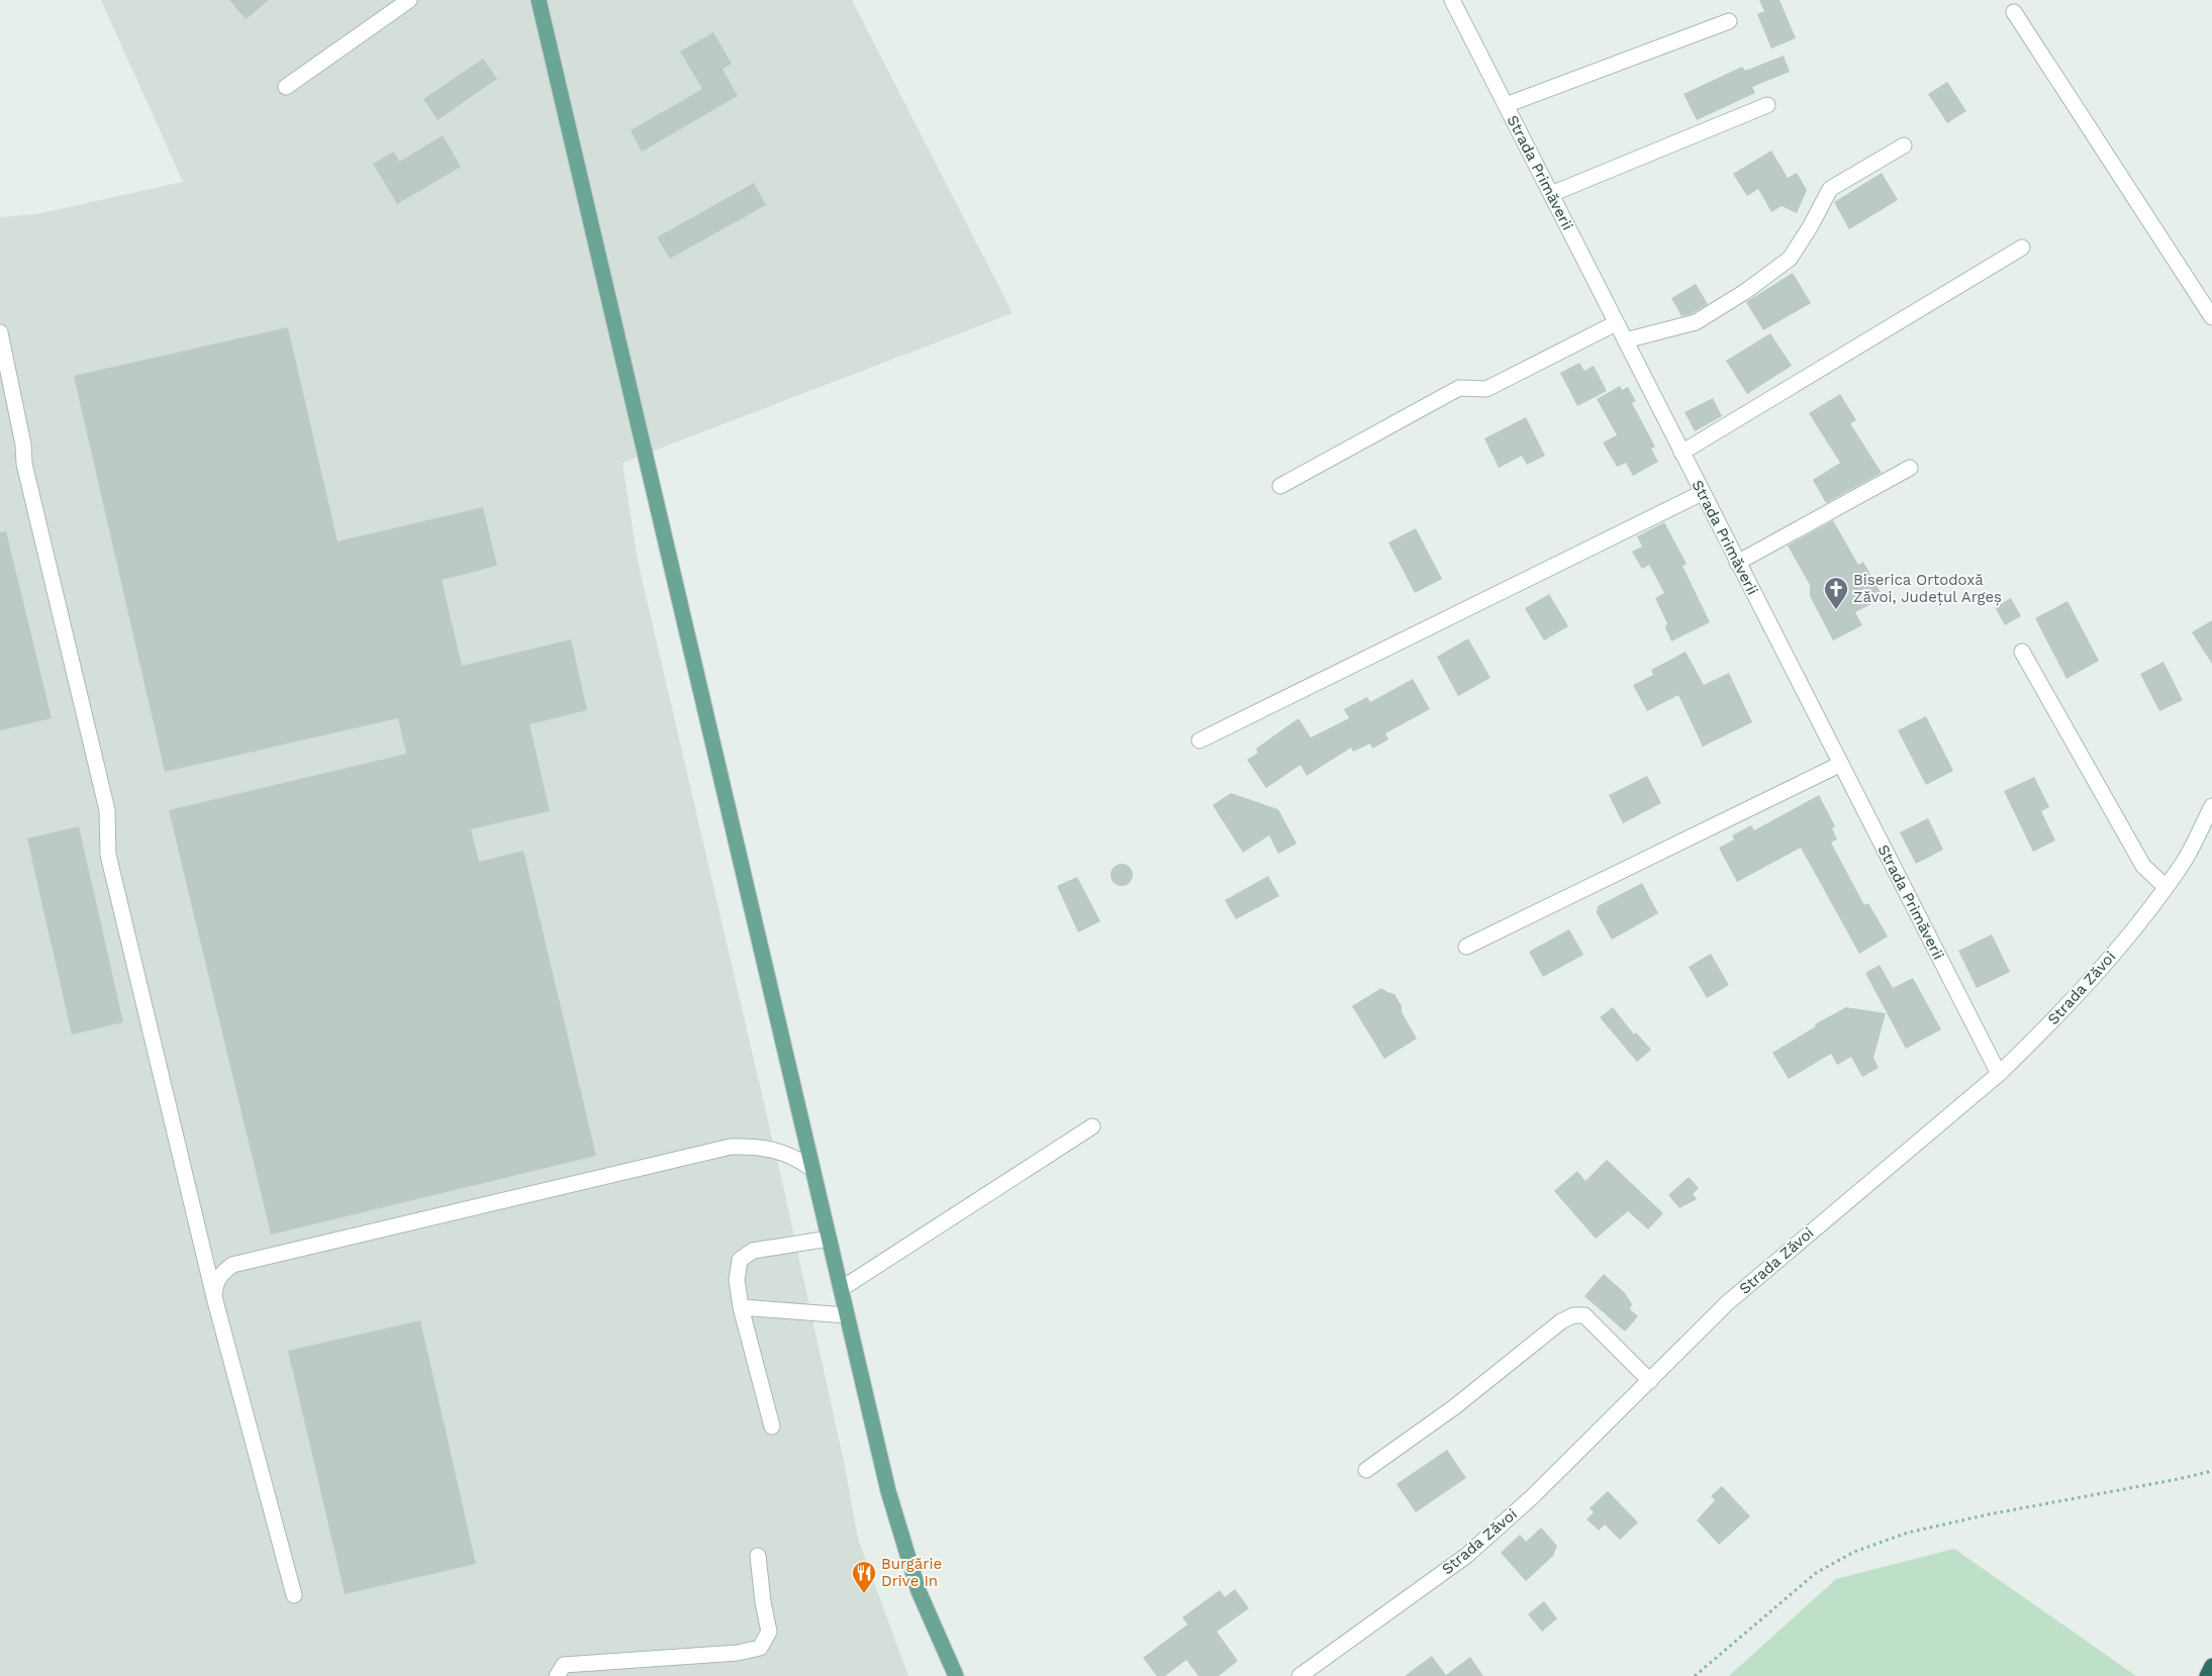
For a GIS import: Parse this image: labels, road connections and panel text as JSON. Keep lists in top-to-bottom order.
{
  "streets": {
    "street": ["Strada Primăverii", "Strada Zăvoi"]
  },
  "crossings": [
    ["Strada Primăverii", "Strada Zăvoi"]
  ],
  "places": {
    "church": ["Biserica Ortodoxă Zăvoi, Județul Argeș"],
    "restaurant": ["Burgărie Drive In"]
  }
}
